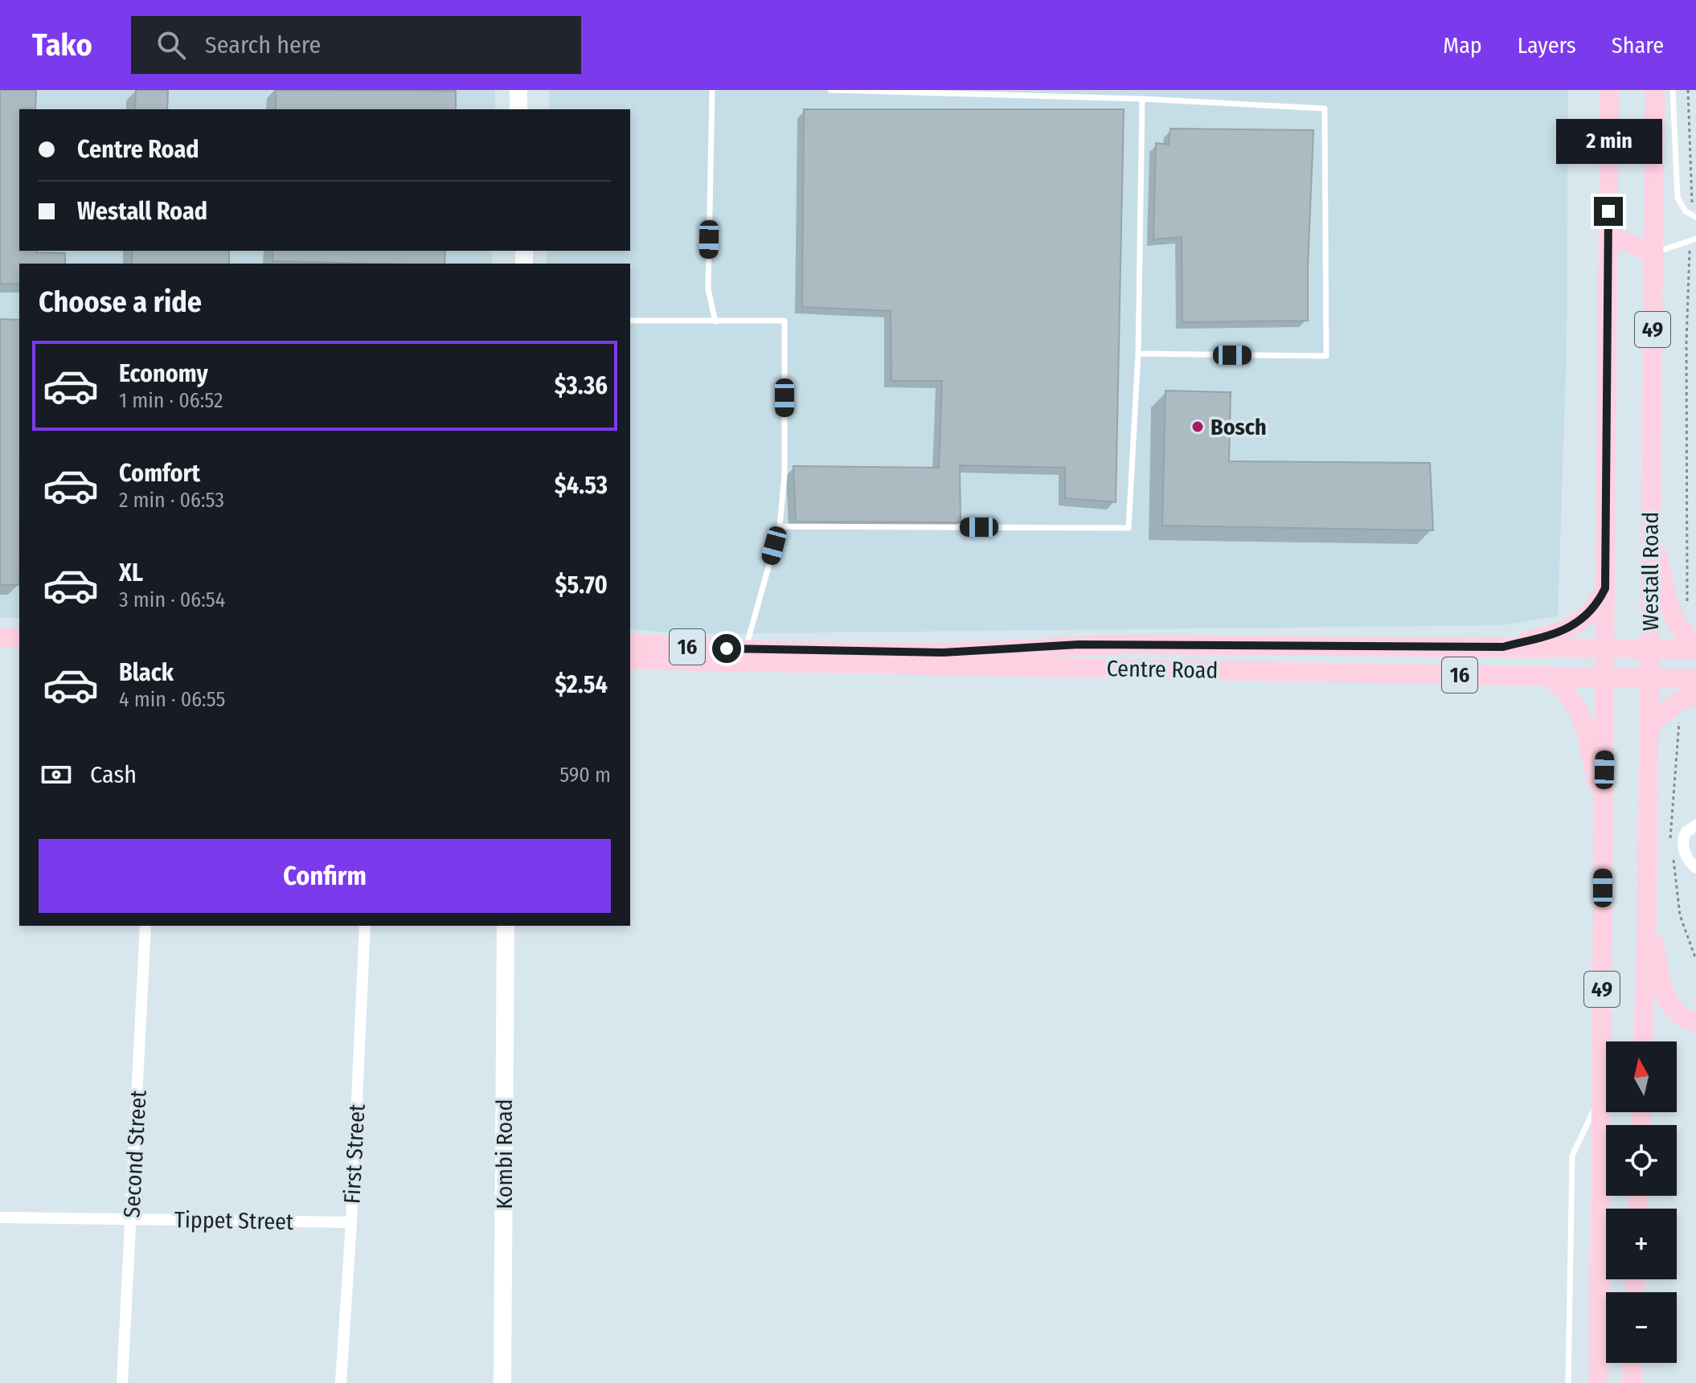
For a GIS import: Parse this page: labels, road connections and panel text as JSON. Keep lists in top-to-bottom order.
{
  "streets": {
    "main road": [
      "49",
      "Westall Road",
      "16",
      "Centre Road",
      "Kombi Road"
    ],
    "street": ["Second Street", "First Street", "Tippet Street"]
  },
  "crossings": [
    ["Westall Road", "Centre Road"],
    ["Second Street", "Tippet Street"],
    ["First Street", "Tippet Street"]
  ],
  "places": ["Bosch"],
  "north": "top",
  "page": {
    "header": "Tako",
    "search": "Search here",
    "nav": ["Map", "Layers", "Share"],
    "banner": ["Centre Road", "Westall Road"],
    "bubble": "2 min",
    "heading": "Choose a ride",
    "list": [
      {
        "name": "Economy",
        "note": "1 min · 06:52",
        "value": "$3.36"
      },
      {
        "name": "Comfort",
        "note": "2 min · 06:53",
        "value": "$4.53"
      },
      {
        "name": "XL",
        "note": "3 min · 06:54",
        "value": "$5.70"
      },
      {
        "name": "Black",
        "note": "4 min · 06:55",
        "value": "$2.54"
      }
    ],
    "pay": ["Cash", "590 m"],
    "buttons": "Confirm",
    "map_buttons": ["+", "−"]
  }
}
